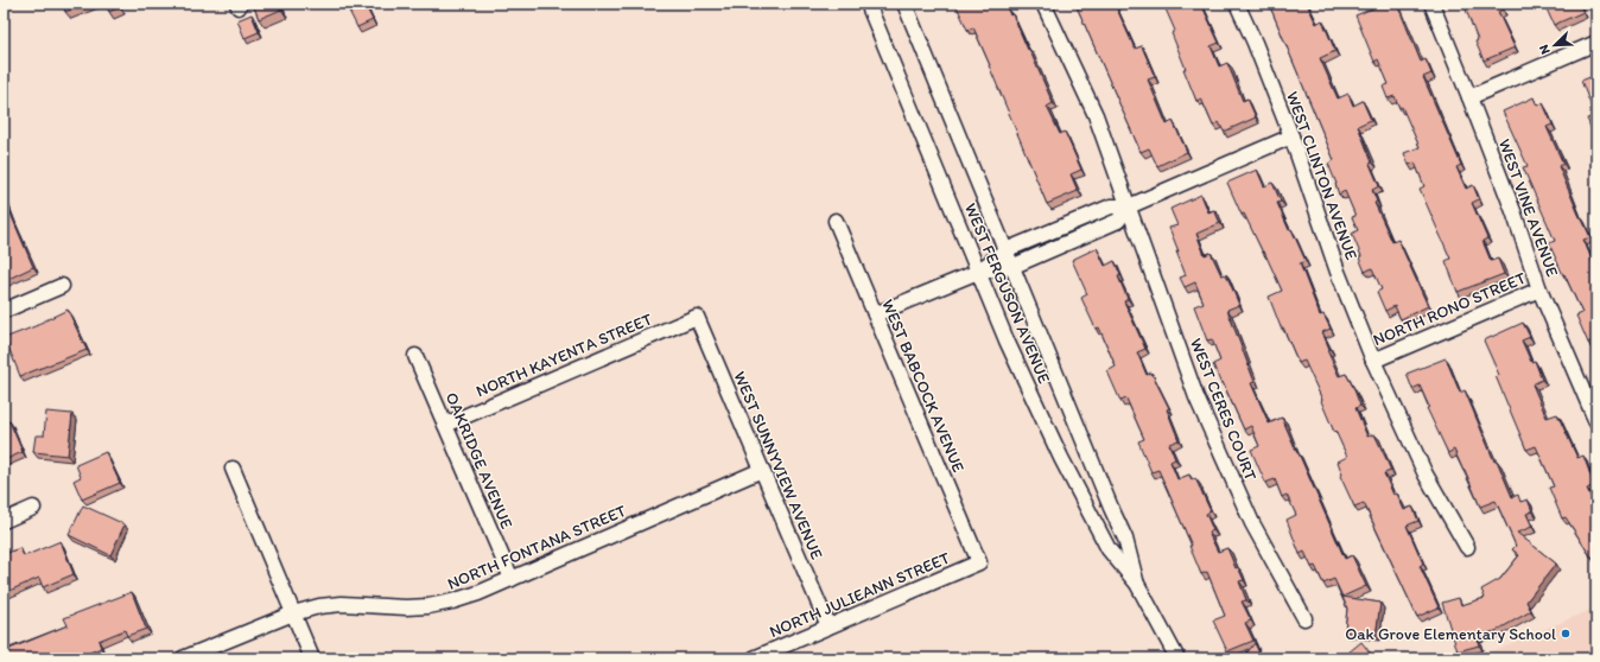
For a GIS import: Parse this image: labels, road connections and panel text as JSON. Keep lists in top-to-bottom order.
{
  "streets": {
    "street": [
      "WEST CLINTON AVENUE",
      "WEST VINE AVENUE",
      "WEST FERGUSON AVENUE",
      "NORTH RONO STREET",
      "NORTH KAYENTA STREET",
      "WEST BABCOCK AVENUE",
      "WEST CERES COURT",
      "OAKRIDGE AVENUE",
      "WEST SUNNYVIEW AVENUE",
      "NORTH FONTANA STREET",
      "NORTH JULIEANN STREET"
    ]
  },
  "crossings": [
    ["WEST CLINTON AVENUE", "NORTH RONO STREET"],
    ["WEST VINE AVENUE", "NORTH RONO STREET"],
    ["NORTH KAYENTA STREET", "OAKRIDGE AVENUE"],
    ["NORTH KAYENTA STREET", "WEST SUNNYVIEW AVENUE"],
    ["WEST BABCOCK AVENUE", "NORTH JULIEANN STREET"],
    ["OAKRIDGE AVENUE", "NORTH FONTANA STREET"],
    ["WEST SUNNYVIEW AVENUE", "NORTH FONTANA STREET"],
    ["WEST SUNNYVIEW AVENUE", "NORTH JULIEANN STREET"]
  ],
  "places": ["Oak Grove Elementary School"],
  "north": "bottom left"
}
